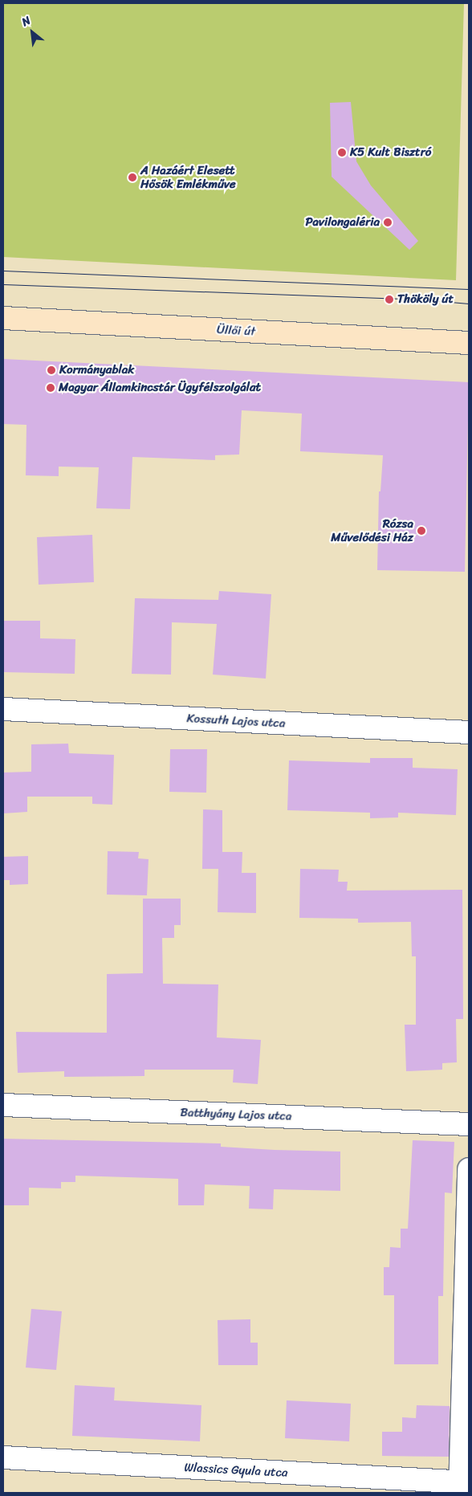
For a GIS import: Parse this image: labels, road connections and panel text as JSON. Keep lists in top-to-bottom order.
{
  "streets": {
    "main road": ["Üllői út"],
    "street": ["Kossuth Lajos utca", "Batthyány Lajos utca", "Wlassics Gyula utca"]
  },
  "places": [
    "K5 Kult Bisztró",
    "A Hazáért Elesett Hősök Emlékműve",
    "Pavilongaléria",
    "Thököly út",
    "Kormányablak",
    "Magyar Államkincstár Ügyfélszolgálat",
    "Rózsa Művelődési Ház"
  ],
  "north": "top left"
}
